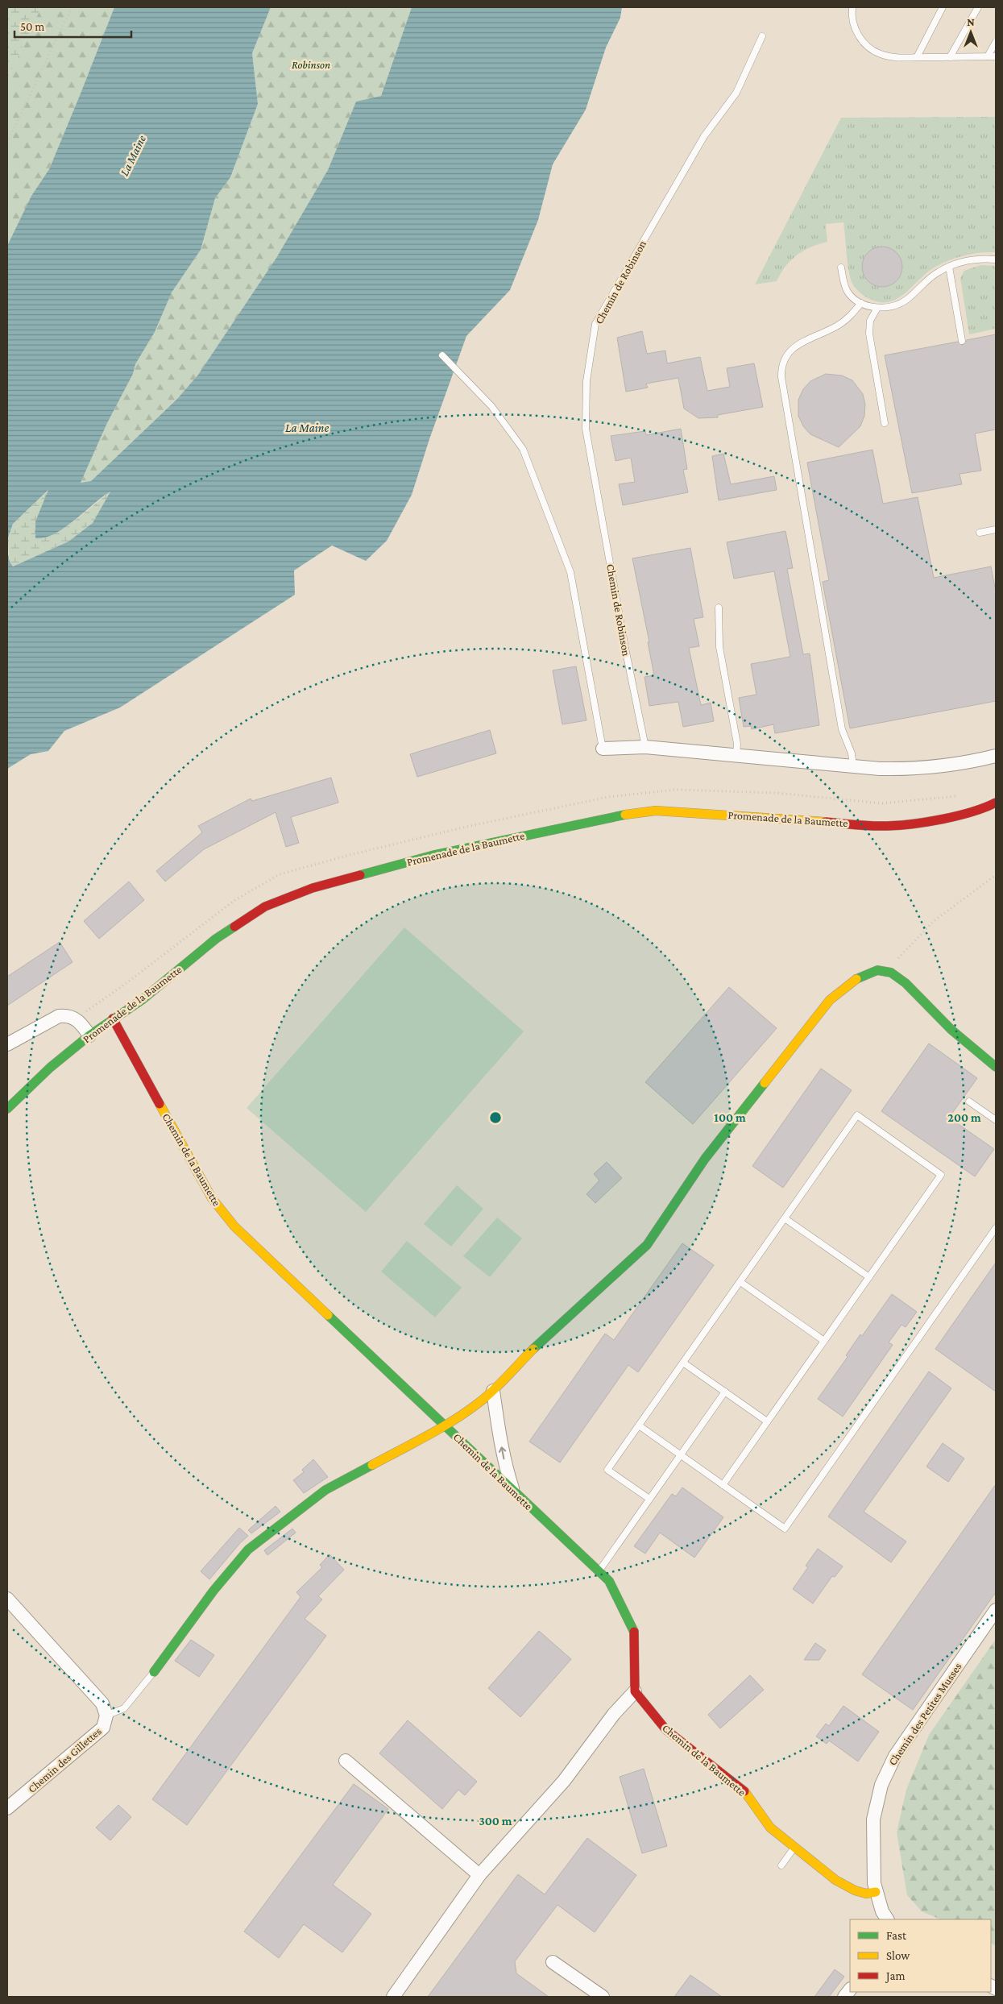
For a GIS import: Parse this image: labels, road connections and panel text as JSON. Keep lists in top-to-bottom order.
{
  "streets": {
    "street": [
      "Promenade de la Baumette",
      "Chemin de la Baumette",
      "Chemin des Petites Musses",
      "Chemin des Gillettes"
    ],
    "lane": ["Chemin de Robinson"]
  },
  "crossings": [
    ["Promenade de la Baumette", "Chemin de la Baumette"],
    ["Chemin de la Baumette", "Chemin des Petites Musses"]
  ],
  "water": ["La Maine"],
  "parks": ["Robinson"],
  "legend": ["Fast", "Slow", "Jam"],
  "scale_bar": "50 m",
  "north": "top",
  "rings": ["100 m", "200 m", "300 m"]
}
